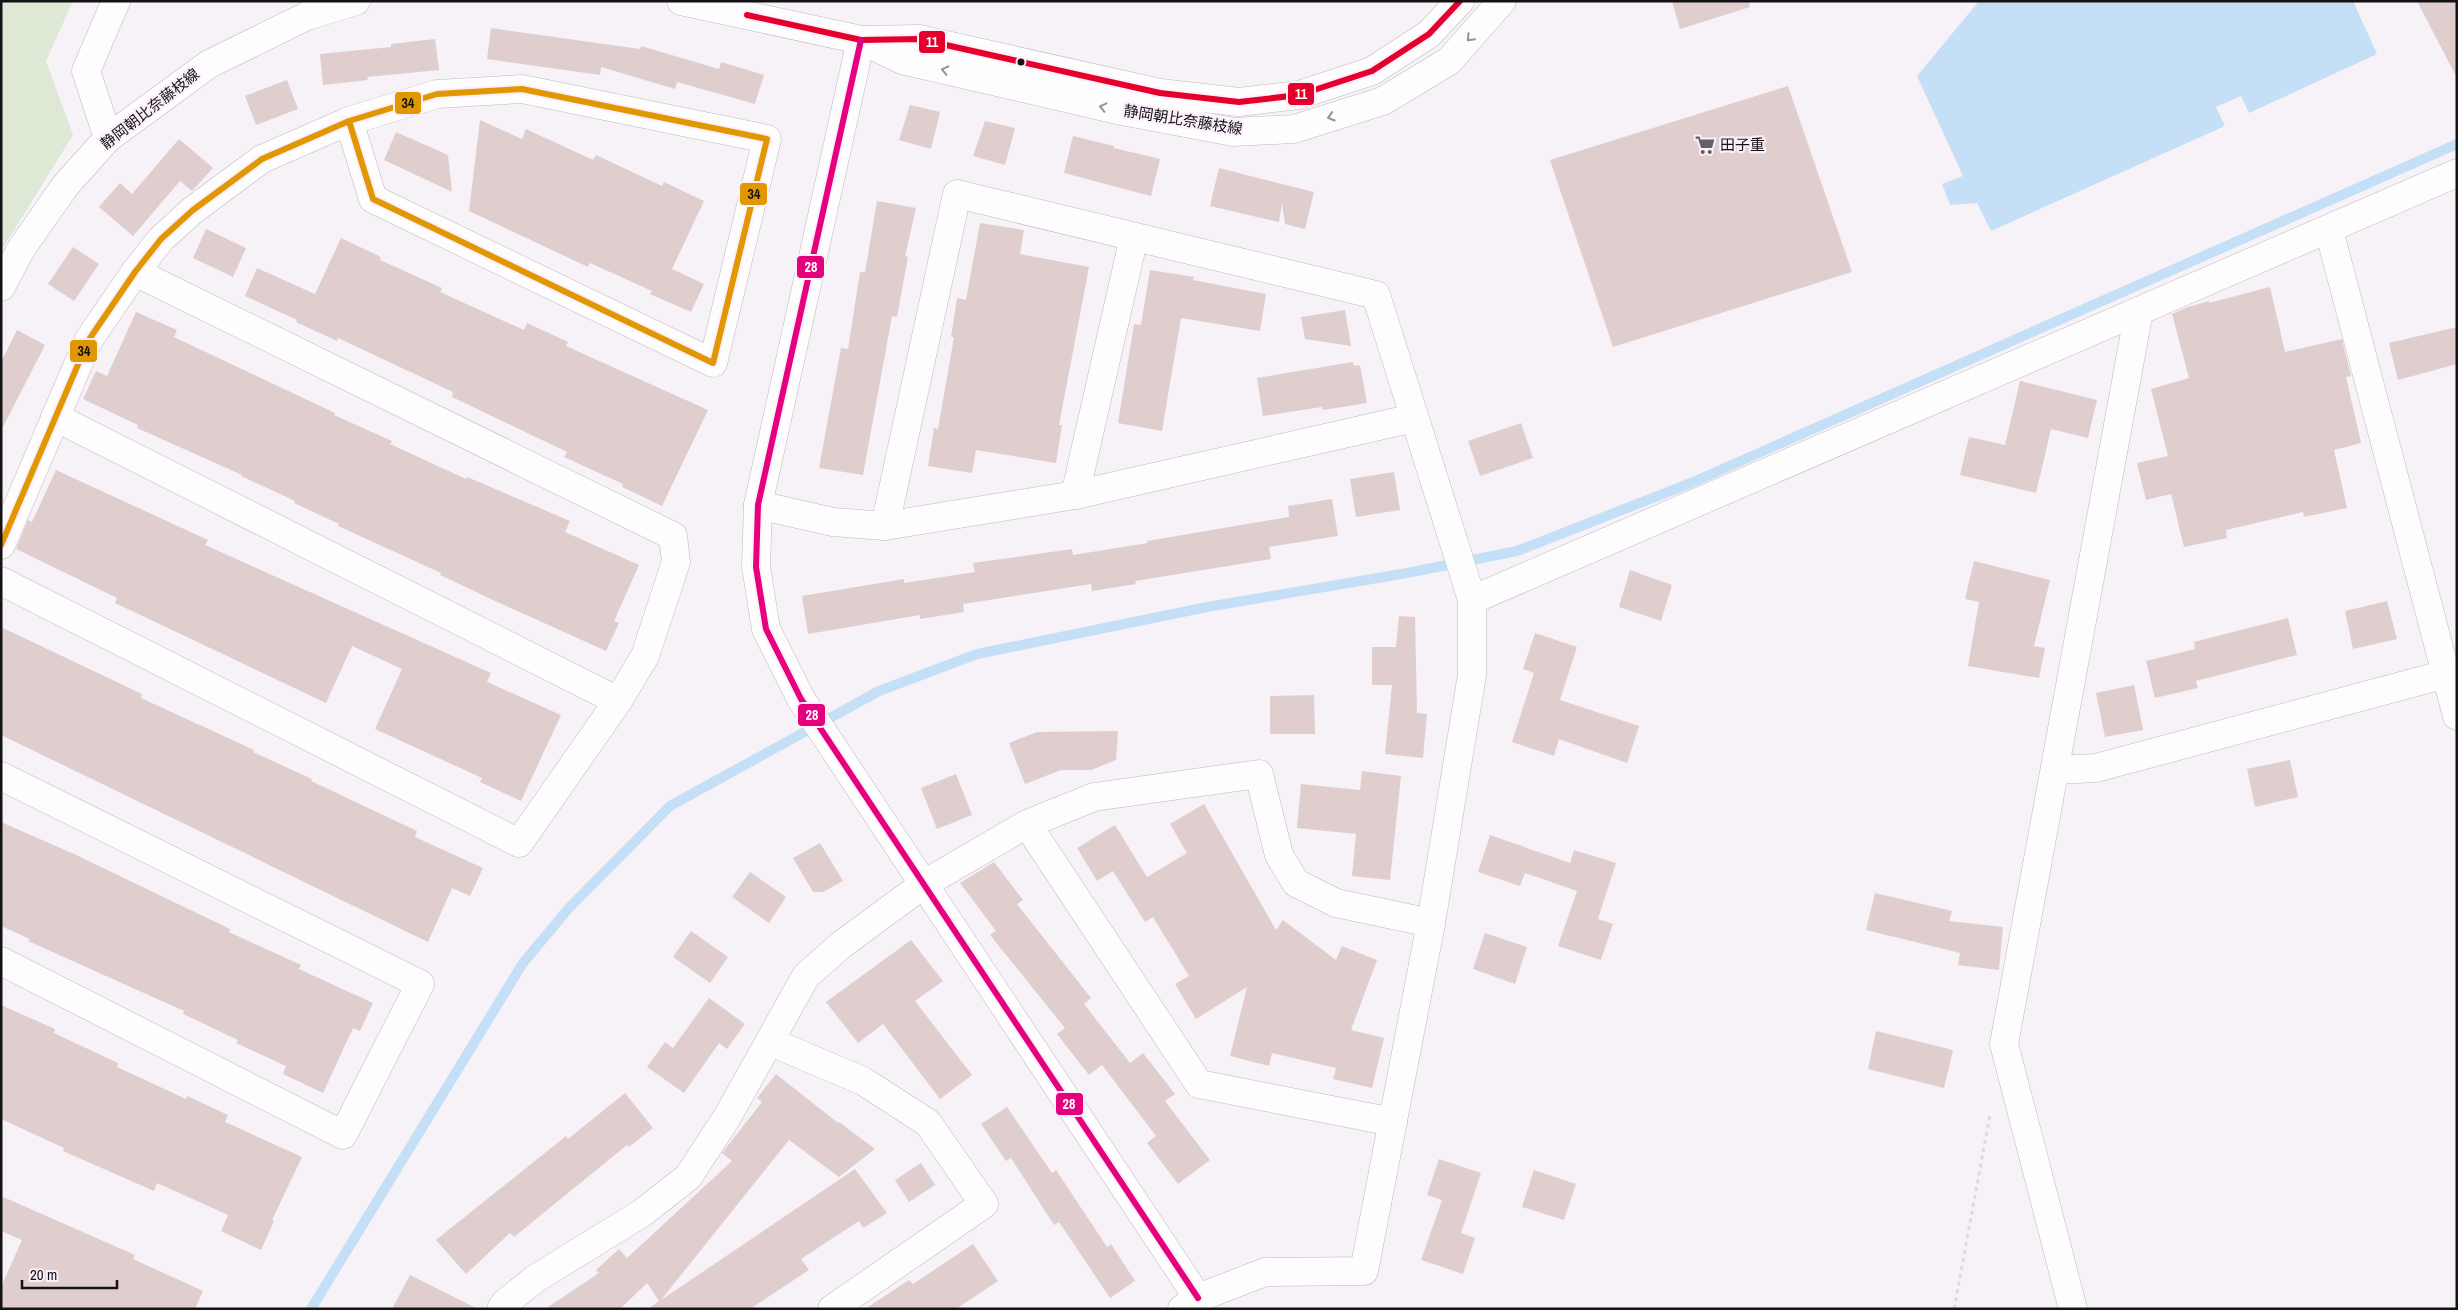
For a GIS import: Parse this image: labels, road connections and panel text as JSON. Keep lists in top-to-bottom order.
{
  "streets": {
    "street": ["静岡朝比奈藤枝線"]
  },
  "places": {
    "supermarket": ["田子重"]
  },
  "lines": ["transit line 11", "transit line 28", "transit line 34"],
  "scale_bar": "20 m"
}
